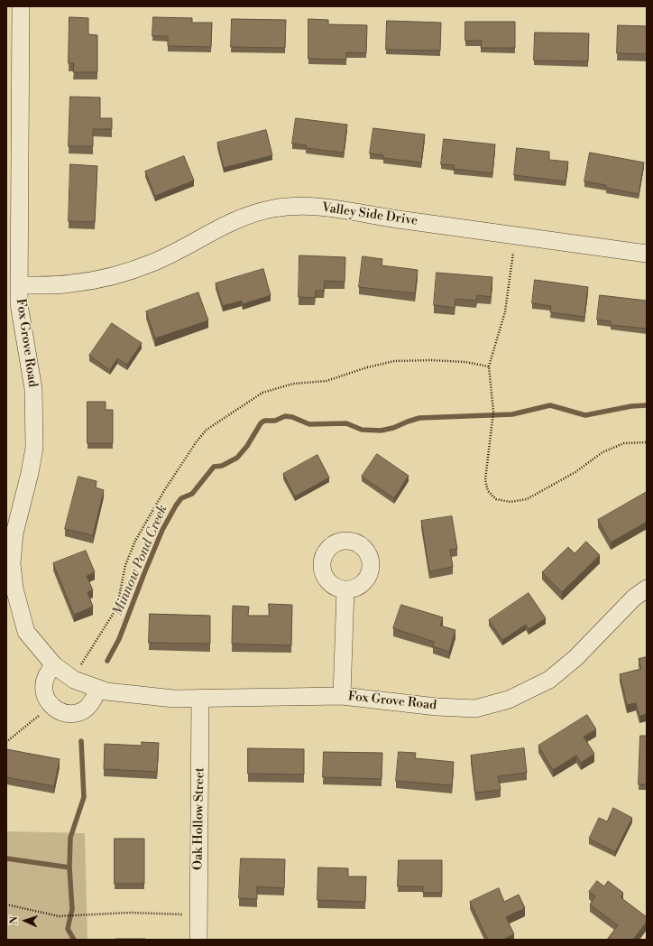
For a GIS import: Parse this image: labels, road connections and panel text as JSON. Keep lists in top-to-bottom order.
{
  "streets": {
    "street": ["Valley Side Drive", "Fox Grove Road", "Oak Hollow Street"]
  },
  "crossings": [
    ["Valley Side Drive", "Fox Grove Road"],
    ["Fox Grove Road", "Oak Hollow Street"]
  ],
  "water": ["Minnow Pond Creek"],
  "north": "left"
}
